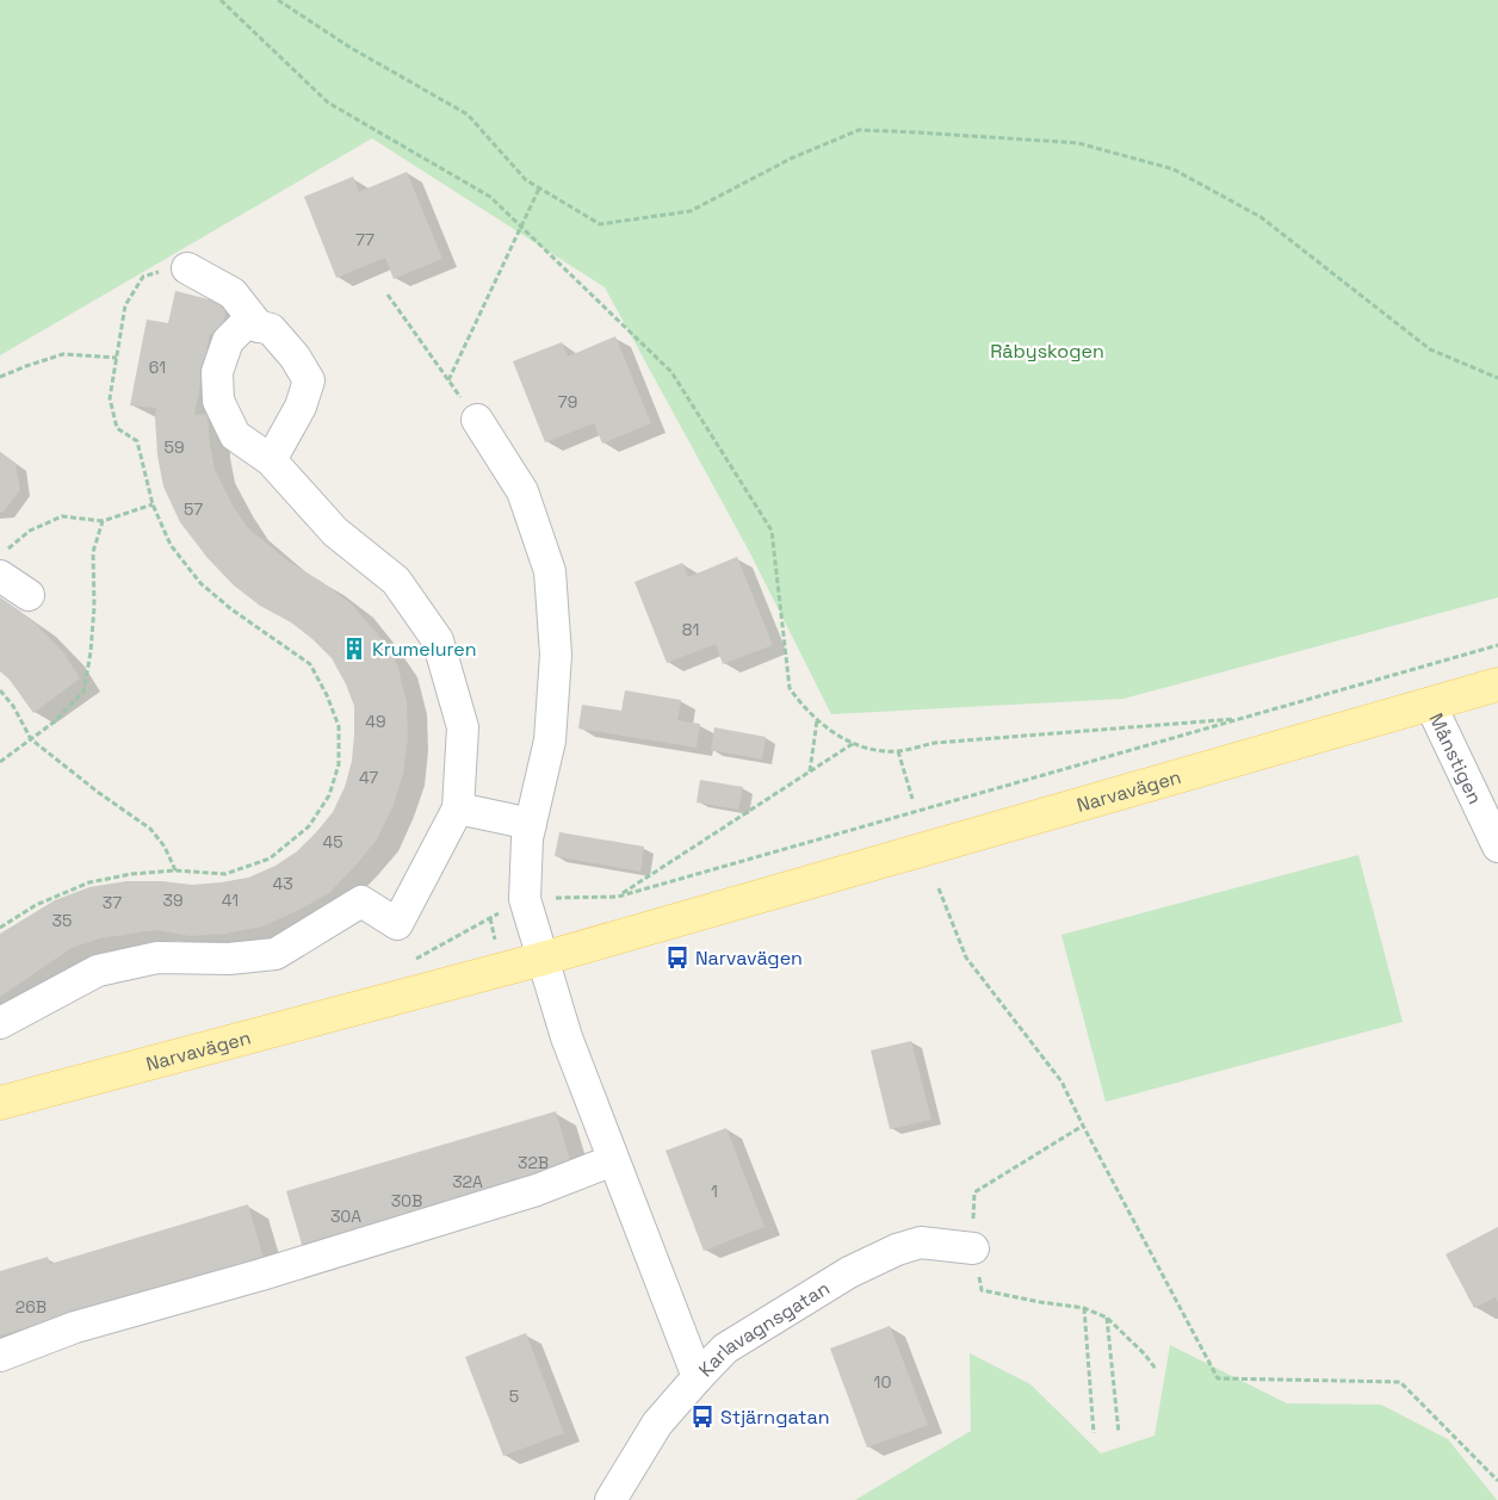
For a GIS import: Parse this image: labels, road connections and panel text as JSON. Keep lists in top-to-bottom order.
{
  "streets": {
    "main road": ["Narvavägen"],
    "street": ["Månstigen", "Karlavagnsgatan"]
  },
  "crossings": [
    ["Månstigen", "Narvavägen"]
  ],
  "parks": ["Råbyskogen"],
  "places": {
    "building": ["Krumeluren"],
    "bus stop": ["Narvavägen", "Stjärngatan"]
  },
  "house_numbers": [
    "77",
    "61",
    "79",
    "59",
    "57",
    "81",
    "49",
    "47",
    "45",
    "43",
    "39",
    "41",
    "37",
    "35",
    "32B",
    "32A",
    "1",
    "30B",
    "30A",
    "26B",
    "10",
    "5"
  ]
}
